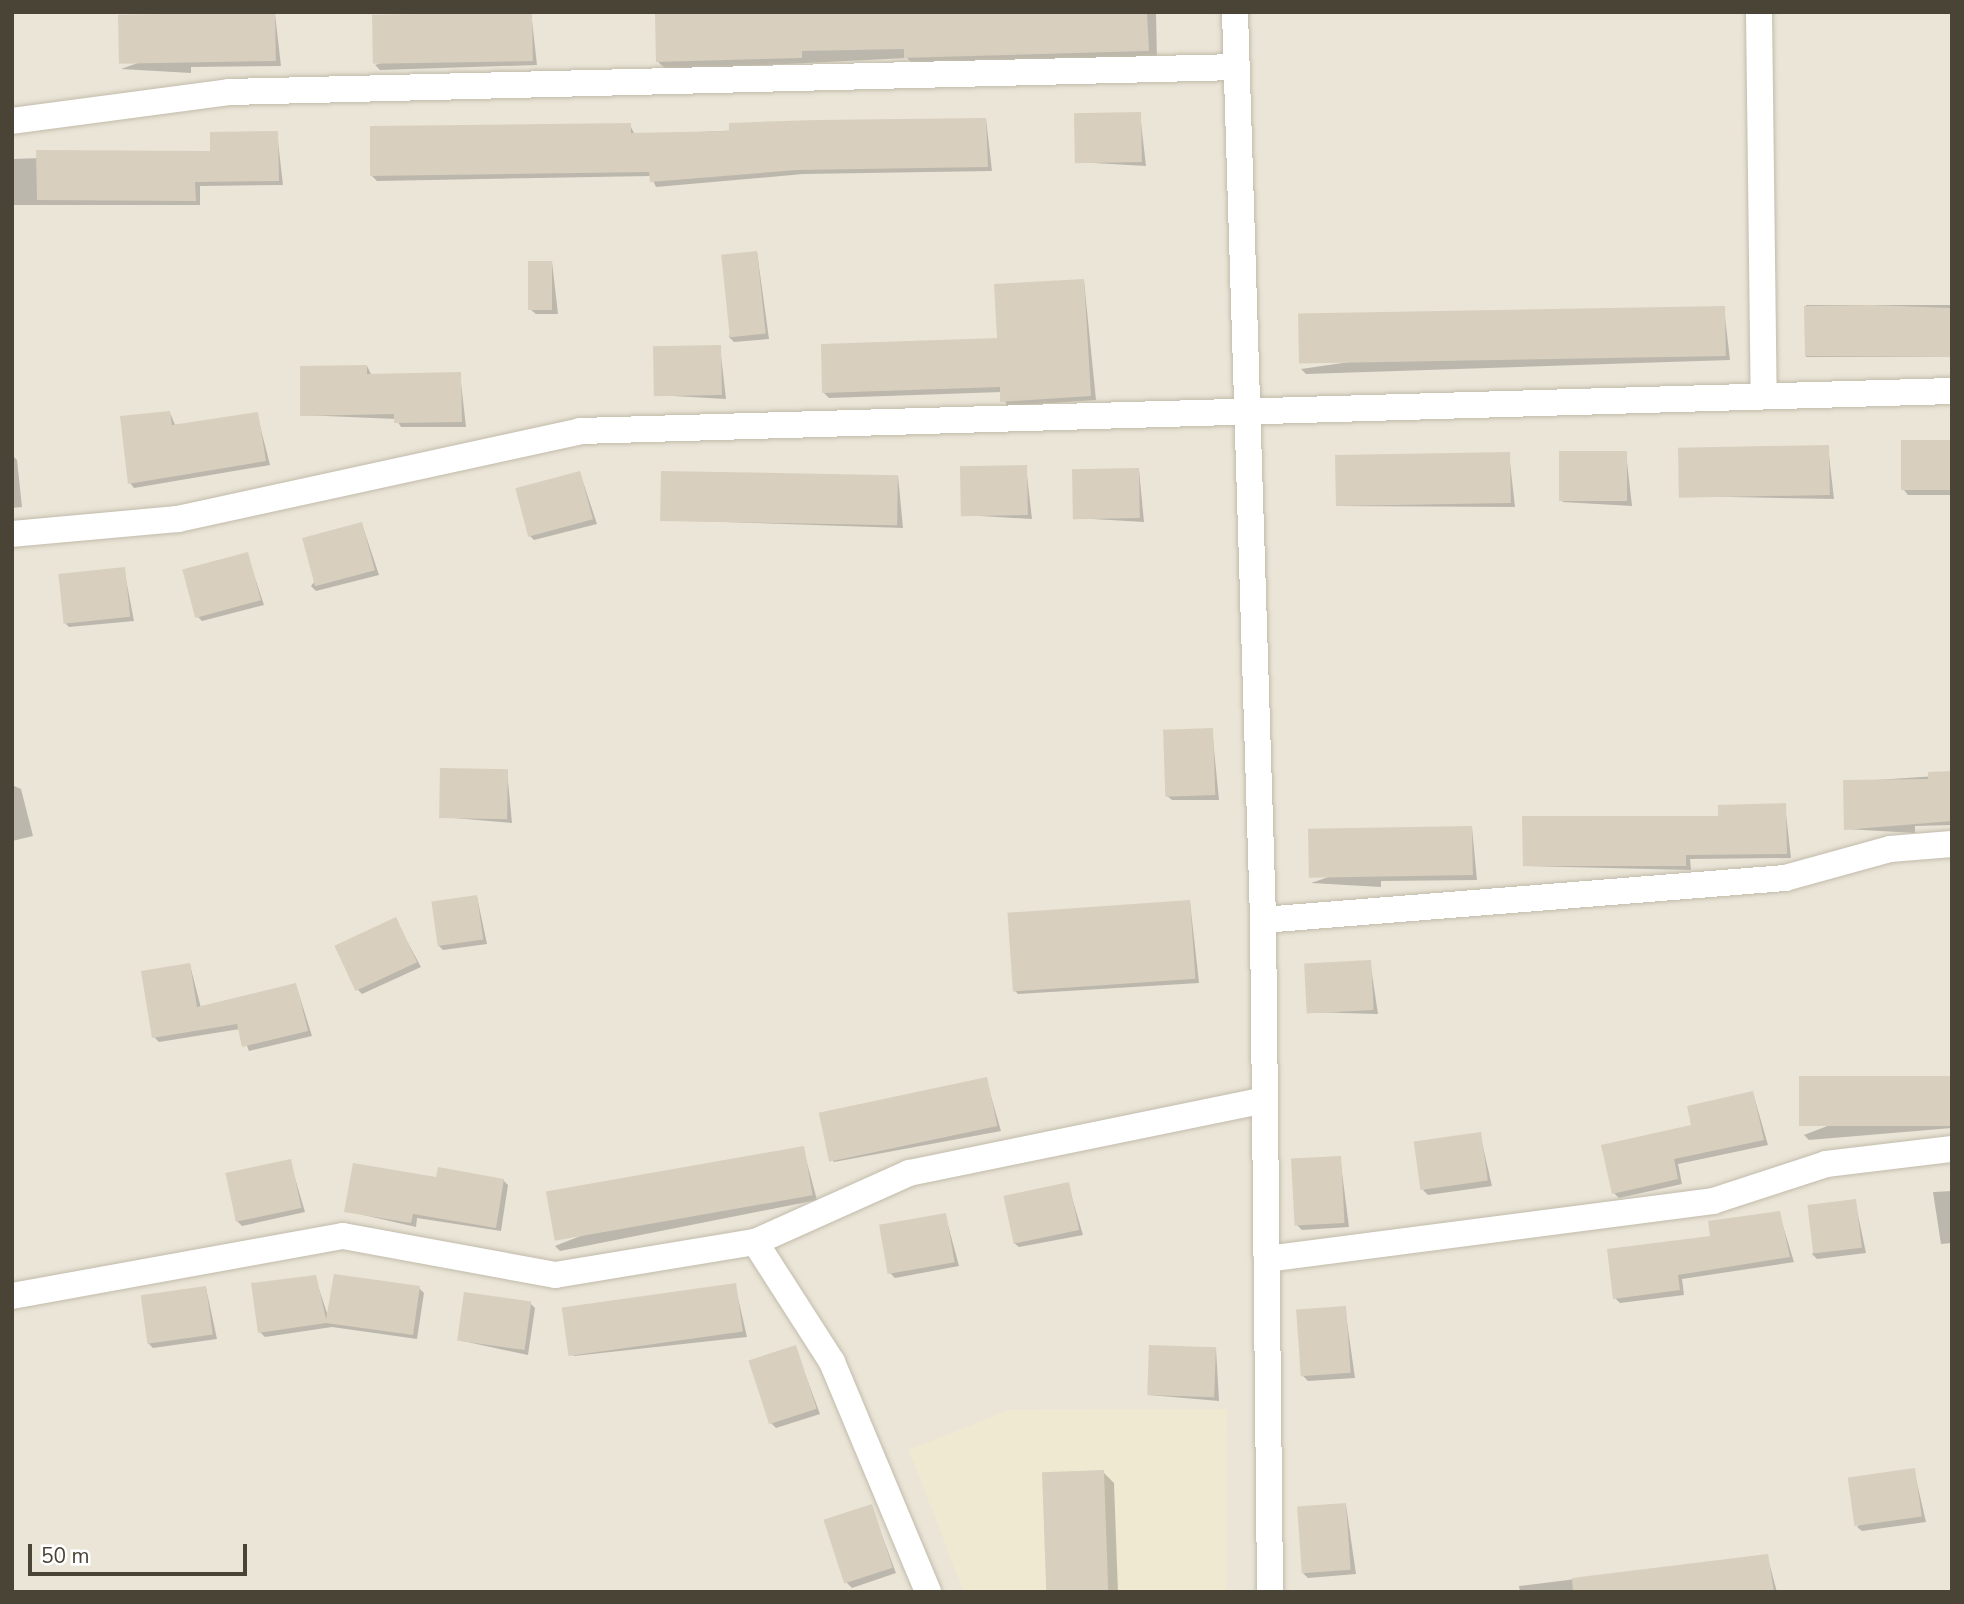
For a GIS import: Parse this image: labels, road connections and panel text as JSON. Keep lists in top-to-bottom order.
{
  "scale_bar": "50 m"
}
